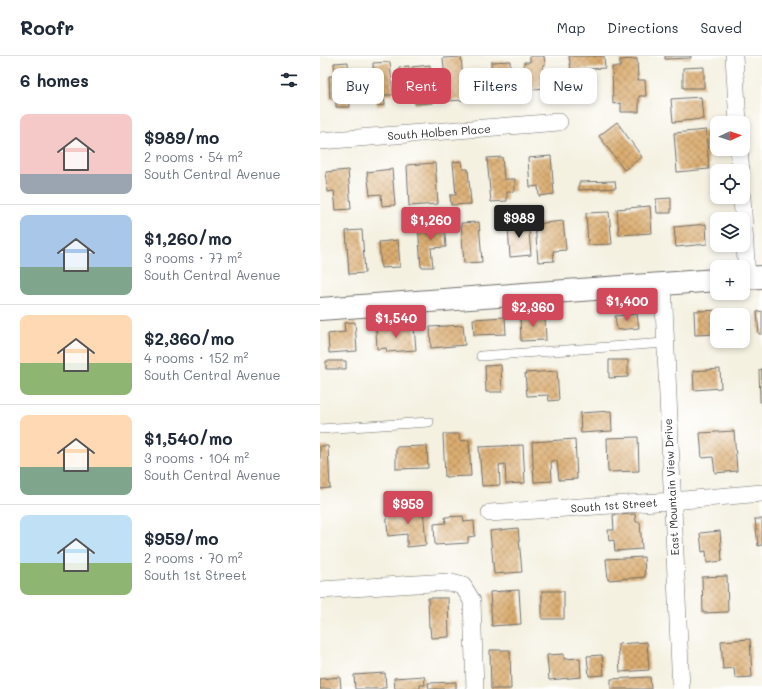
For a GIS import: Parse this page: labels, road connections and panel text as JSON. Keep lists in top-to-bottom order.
{
  "streets": {
    "street": ["South Holben Place", "East Mountain View Drive", "South 1st Street"]
  },
  "crossings": [
    ["East Mountain View Drive", "South 1st Street"]
  ],
  "north": "right",
  "page": {
    "header": "Roofr",
    "nav": ["Map", "Directions", "Saved"],
    "heading": "6 homes",
    "chip": [
      "Buy",
      "Rent",
      "Filters",
      "New"
    ],
    "list": [
      {
        "name": "$989/mo",
        "note": "2 rooms · 54 m² · South Central Avenue"
      },
      {
        "name": "$1,260/mo",
        "note": "3 rooms · 77 m² · South Central Avenue"
      },
      {
        "name": "$2,360/mo",
        "note": "4 rooms · 152 m² · South Central Avenue"
      },
      {
        "name": "$1,540/mo",
        "note": "3 rooms · 104 m² · South Central Avenue"
      },
      {
        "name": "$959/mo",
        "note": "2 rooms · 70 m² · South 1st Street"
      }
    ],
    "map_buttons": ["+", "−"],
    "price": [
      "$989",
      "$1,260",
      "$1,400",
      "$2,360",
      "$1,540",
      "$959"
    ]
  }
}
